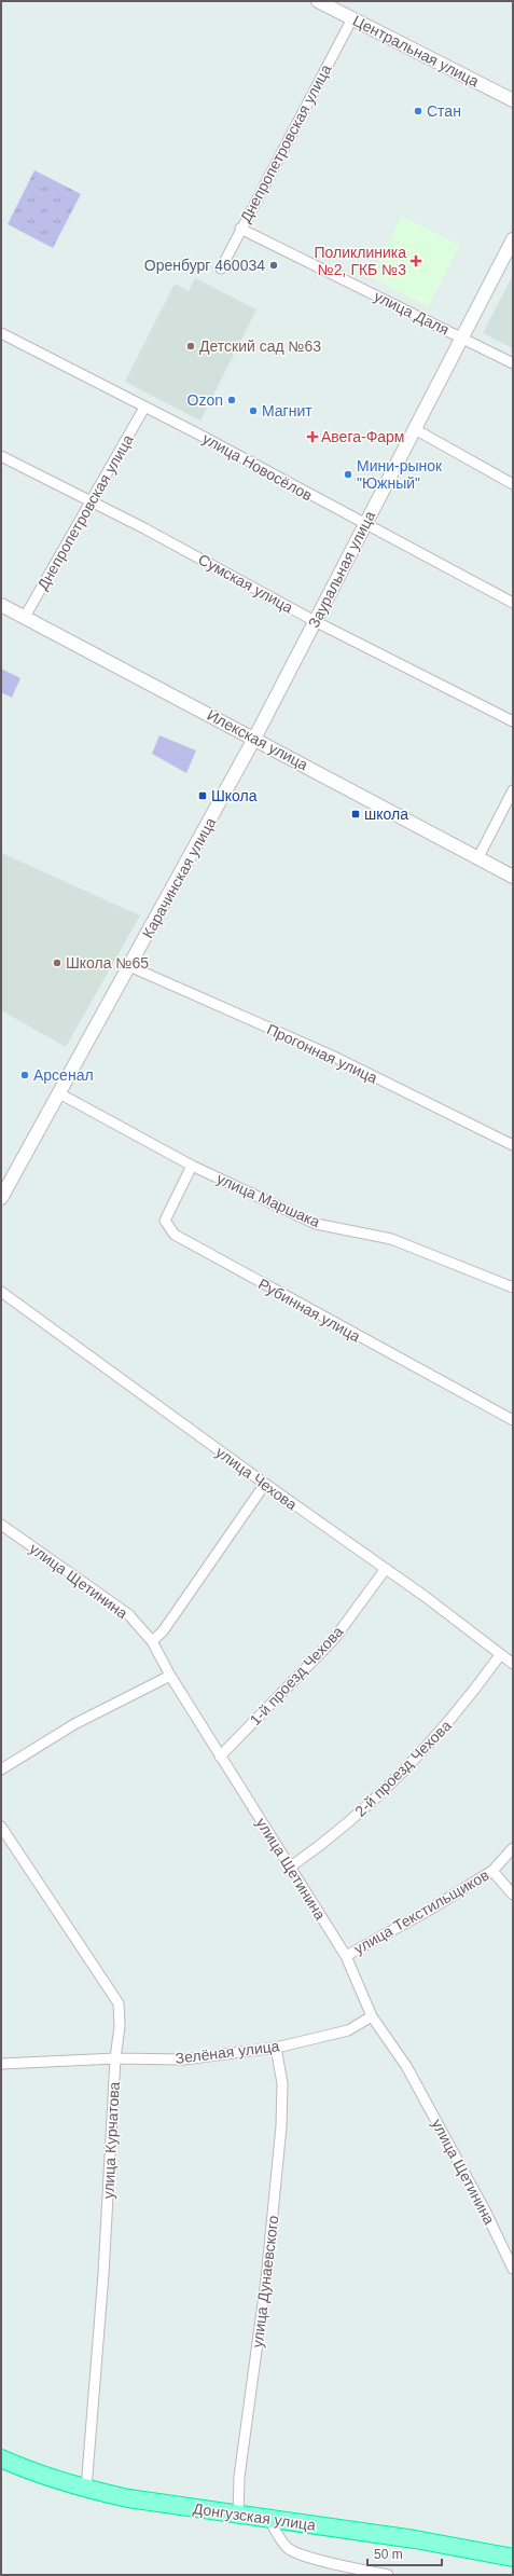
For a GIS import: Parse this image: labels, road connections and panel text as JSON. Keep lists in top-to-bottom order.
{
  "streets": {
    "highway": ["Донгузская улица"],
    "street": [
      "Центральная улица",
      "Днепропетровская улица",
      "улица Даля",
      "улица Новосёлов",
      "Зауральная улица",
      "Сумская улица",
      "Илекская улица",
      "Карачинская улица",
      "Прогонная улица",
      "улица Маршака",
      "Рубинная улица",
      "улица Чехова",
      "улица Щетинина",
      "1-й проезд Чехова",
      "2-й проезд Чехова",
      "улица Текстильщиков",
      "Зелёная улица",
      "улица Курчатова",
      "улица Дунаевского"
    ]
  },
  "crossings": [
    ["Центральная улица", "Днепропетровская улица"],
    ["Днепропетровская улица", "улица Даля"],
    ["Днепропетровская улица", "улица Новосёлов"],
    ["Днепропетровская улица", "Сумская улица"],
    ["Днепропетровская улица", "Илекская улица"],
    ["улица Даля", "Зауральная улица"],
    ["улица Новосёлов", "Зауральная улица"],
    ["Зауральная улица", "Сумская улица"],
    ["Зауральная улица", "Илекская улица"],
    ["Зауральная улица", "Карачинская улица"],
    ["Илекская улица", "Карачинская улица"],
    ["Карачинская улица", "Прогонная улица"],
    ["Карачинская улица", "улица Маршака"],
    ["улица Маршака", "Рубинная улица"],
    ["улица Чехова", "1-й проезд Чехова"],
    ["улица Чехова", "2-й проезд Чехова"],
    ["улица Щетинина", "1-й проезд Чехова"],
    ["улица Щетинина", "2-й проезд Чехова"],
    ["улица Щетинина", "улица Текстильщиков"],
    ["улица Щетинина", "Зелёная улица"],
    ["Зелёная улица", "улица Курчатова"],
    ["Зелёная улица", "улица Дунаевского"],
    ["улица Курчатова", "Донгузская улица"],
    ["улица Дунаевского", "Донгузская улица"]
  ],
  "places": {
    "other": [
      "Стан",
      "Оренбург 460034",
      "Детский сад №63",
      "Ozon",
      "Магнит",
      "Мини-рынок \"Южный\"",
      "Школа №65",
      "Арсенал"
    ],
    "health": ["Поликлиника №2, ГКБ №3", "Авега-Фарм"],
    "transit": ["Школа", "школа"]
  },
  "scale_bar": "50 m"
}
